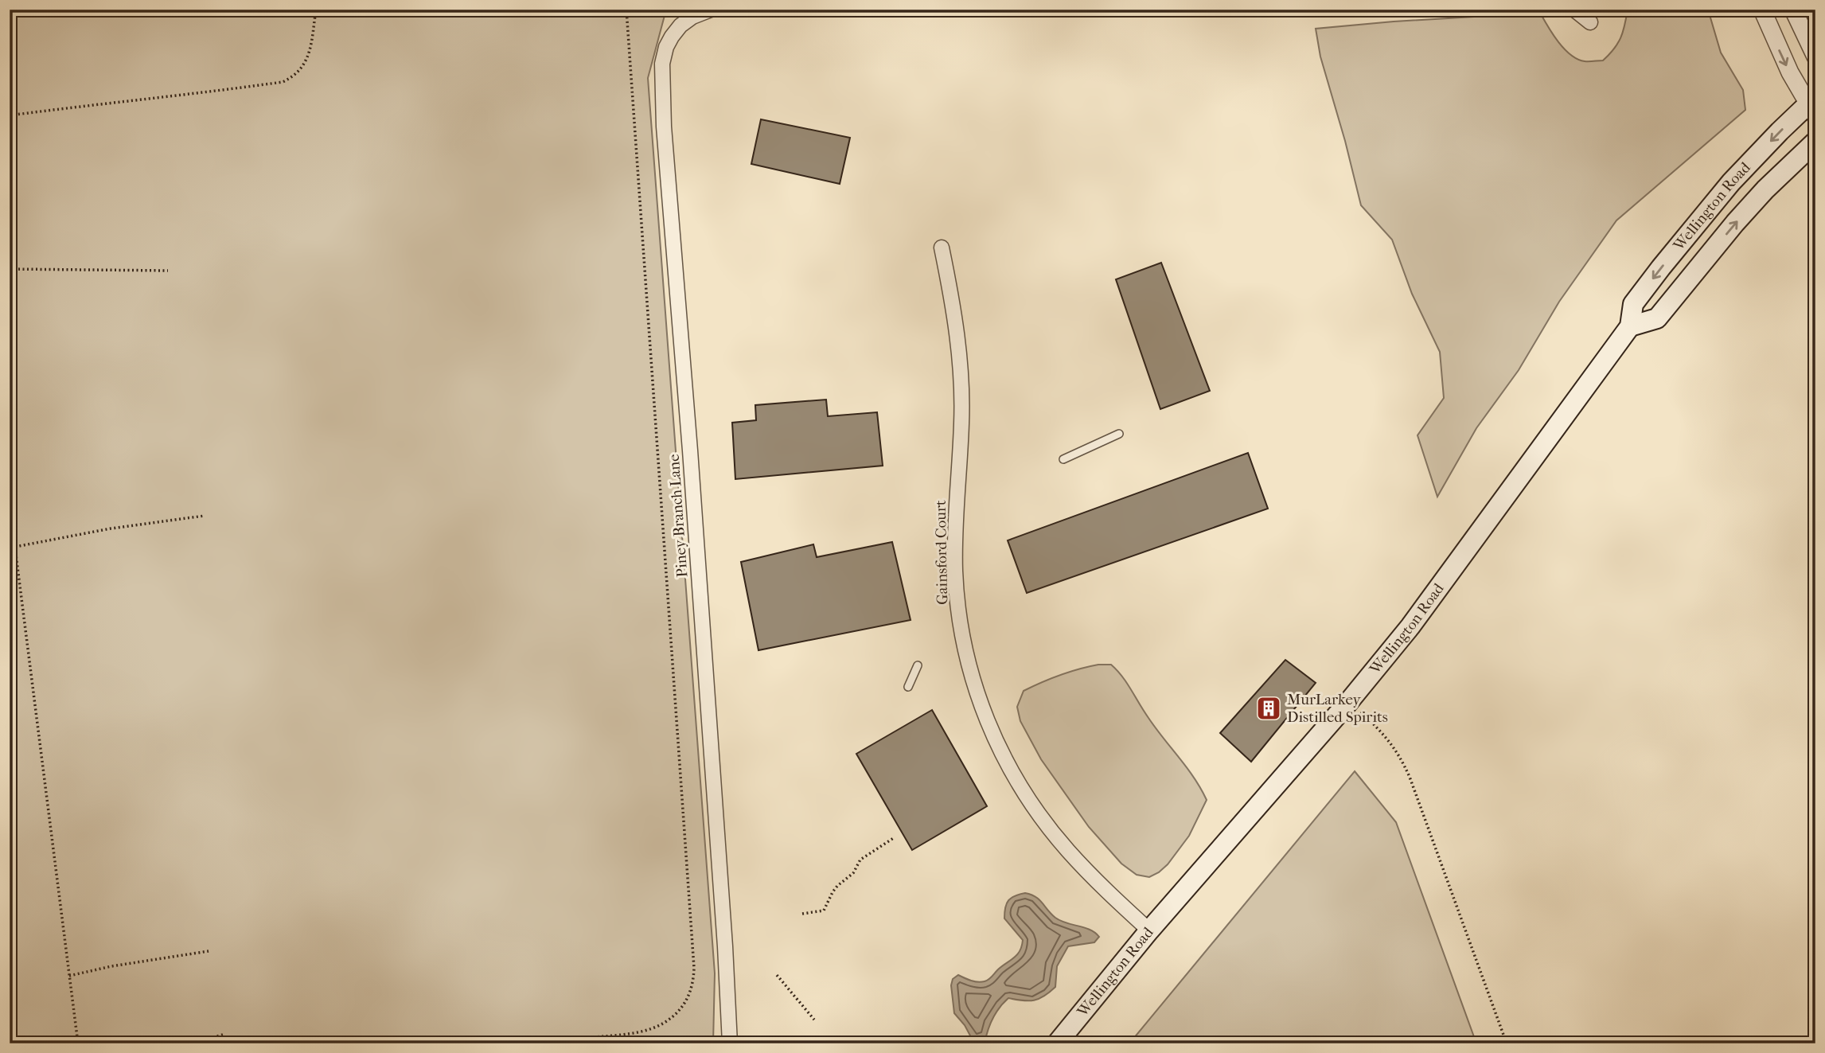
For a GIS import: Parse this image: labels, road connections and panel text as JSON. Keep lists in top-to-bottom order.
{
  "streets": {
    "main road": ["Wellington Road"],
    "street": ["Piney Branch Lane", "Gainsford Court"]
  },
  "crossings": [
    ["Wellington Road", "Gainsford Court"]
  ],
  "places": {
    "building": ["MurLarkey Distilled Spirits"]
  }
}
